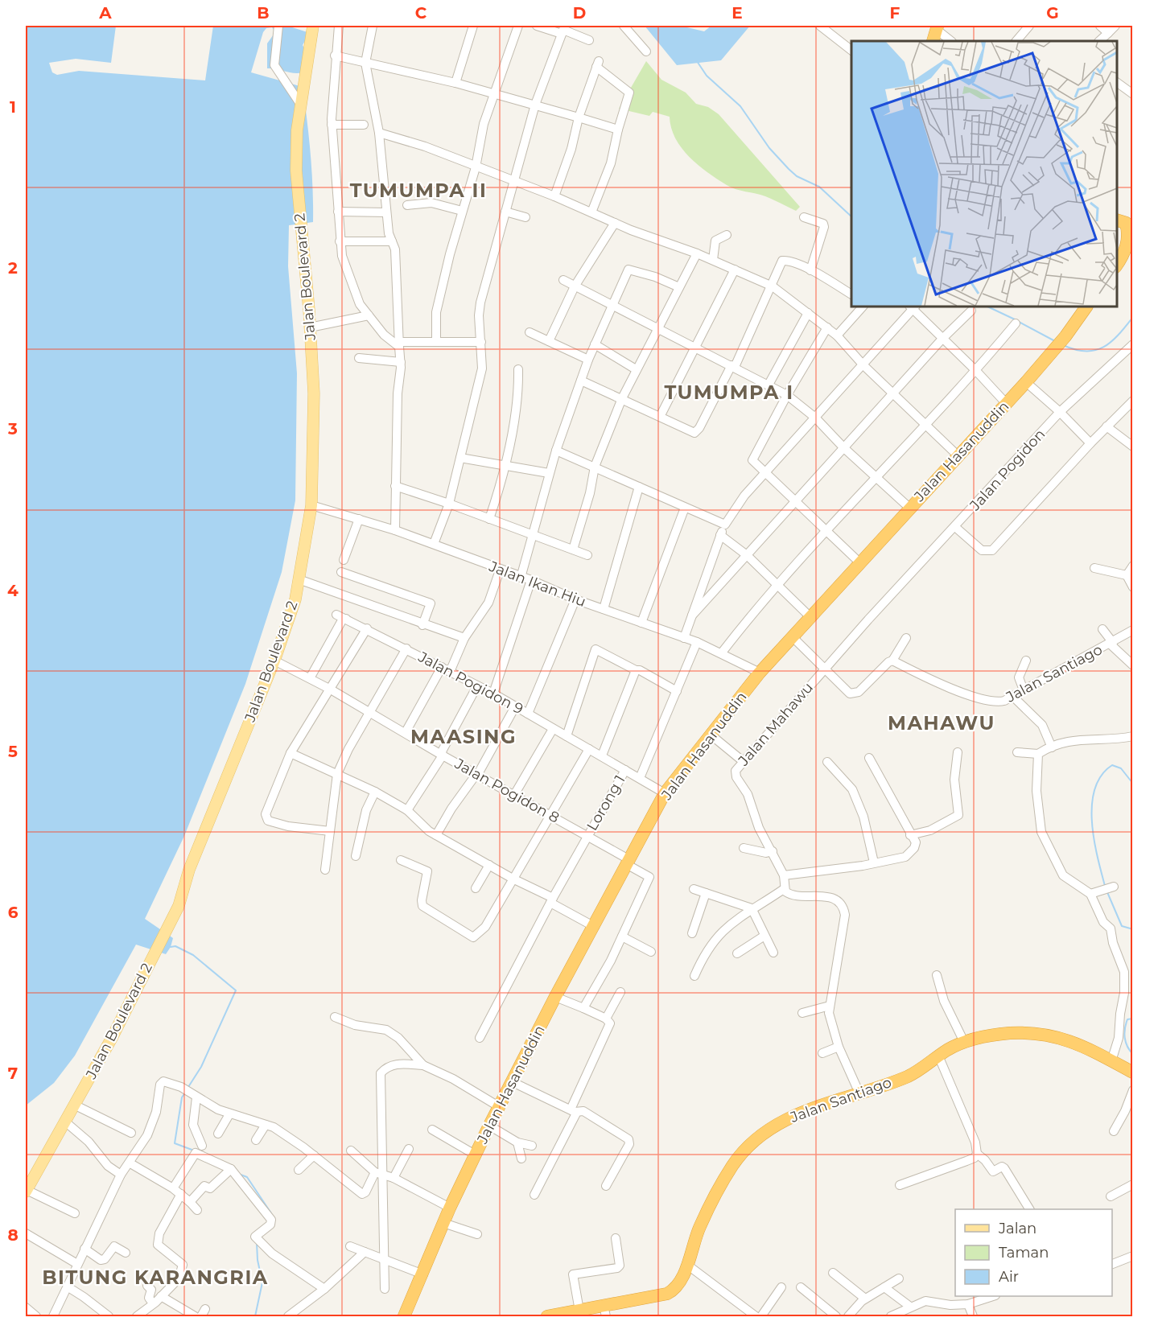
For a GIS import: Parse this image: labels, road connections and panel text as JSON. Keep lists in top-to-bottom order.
{
  "streets": {
    "highway": ["Jalan Hasanuddin", "Jalan Santiago"],
    "main road": ["Jalan Boulevard 2"],
    "street": [
      "Jalan Pogidon",
      "Jalan Ikan Hiu",
      "Jalan Pogidon 9",
      "Jalan Mahawu",
      "Jalan Pogidon 8",
      "Lorong 1"
    ]
  },
  "crossings": [
    ["Jalan Boulevard 2", "Jalan Ikan Hiu"],
    ["Jalan Boulevard 2", "Jalan Pogidon 8"],
    ["Jalan Hasanuddin", "Jalan Ikan Hiu"],
    ["Jalan Hasanuddin", "Jalan Pogidon 9"],
    ["Jalan Hasanuddin", "Jalan Pogidon 8"],
    ["Jalan Pogidon 9", "Lorong 1"],
    ["Jalan Pogidon 8", "Lorong 1"]
  ],
  "districts": [
    "TUMUMPA II",
    "TUMUMPA I",
    "MAHAWU",
    "MAASING",
    "BITUNG KARANGRIA"
  ],
  "legend": ["Jalan", "Taman", "Air"],
  "grid": {
    "columns": [
      "A",
      "B",
      "C",
      "D",
      "E",
      "F",
      "G"
    ],
    "rows": [
      "1",
      "2",
      "3",
      "4",
      "5",
      "6",
      "7",
      "8"
    ]
  }
}
